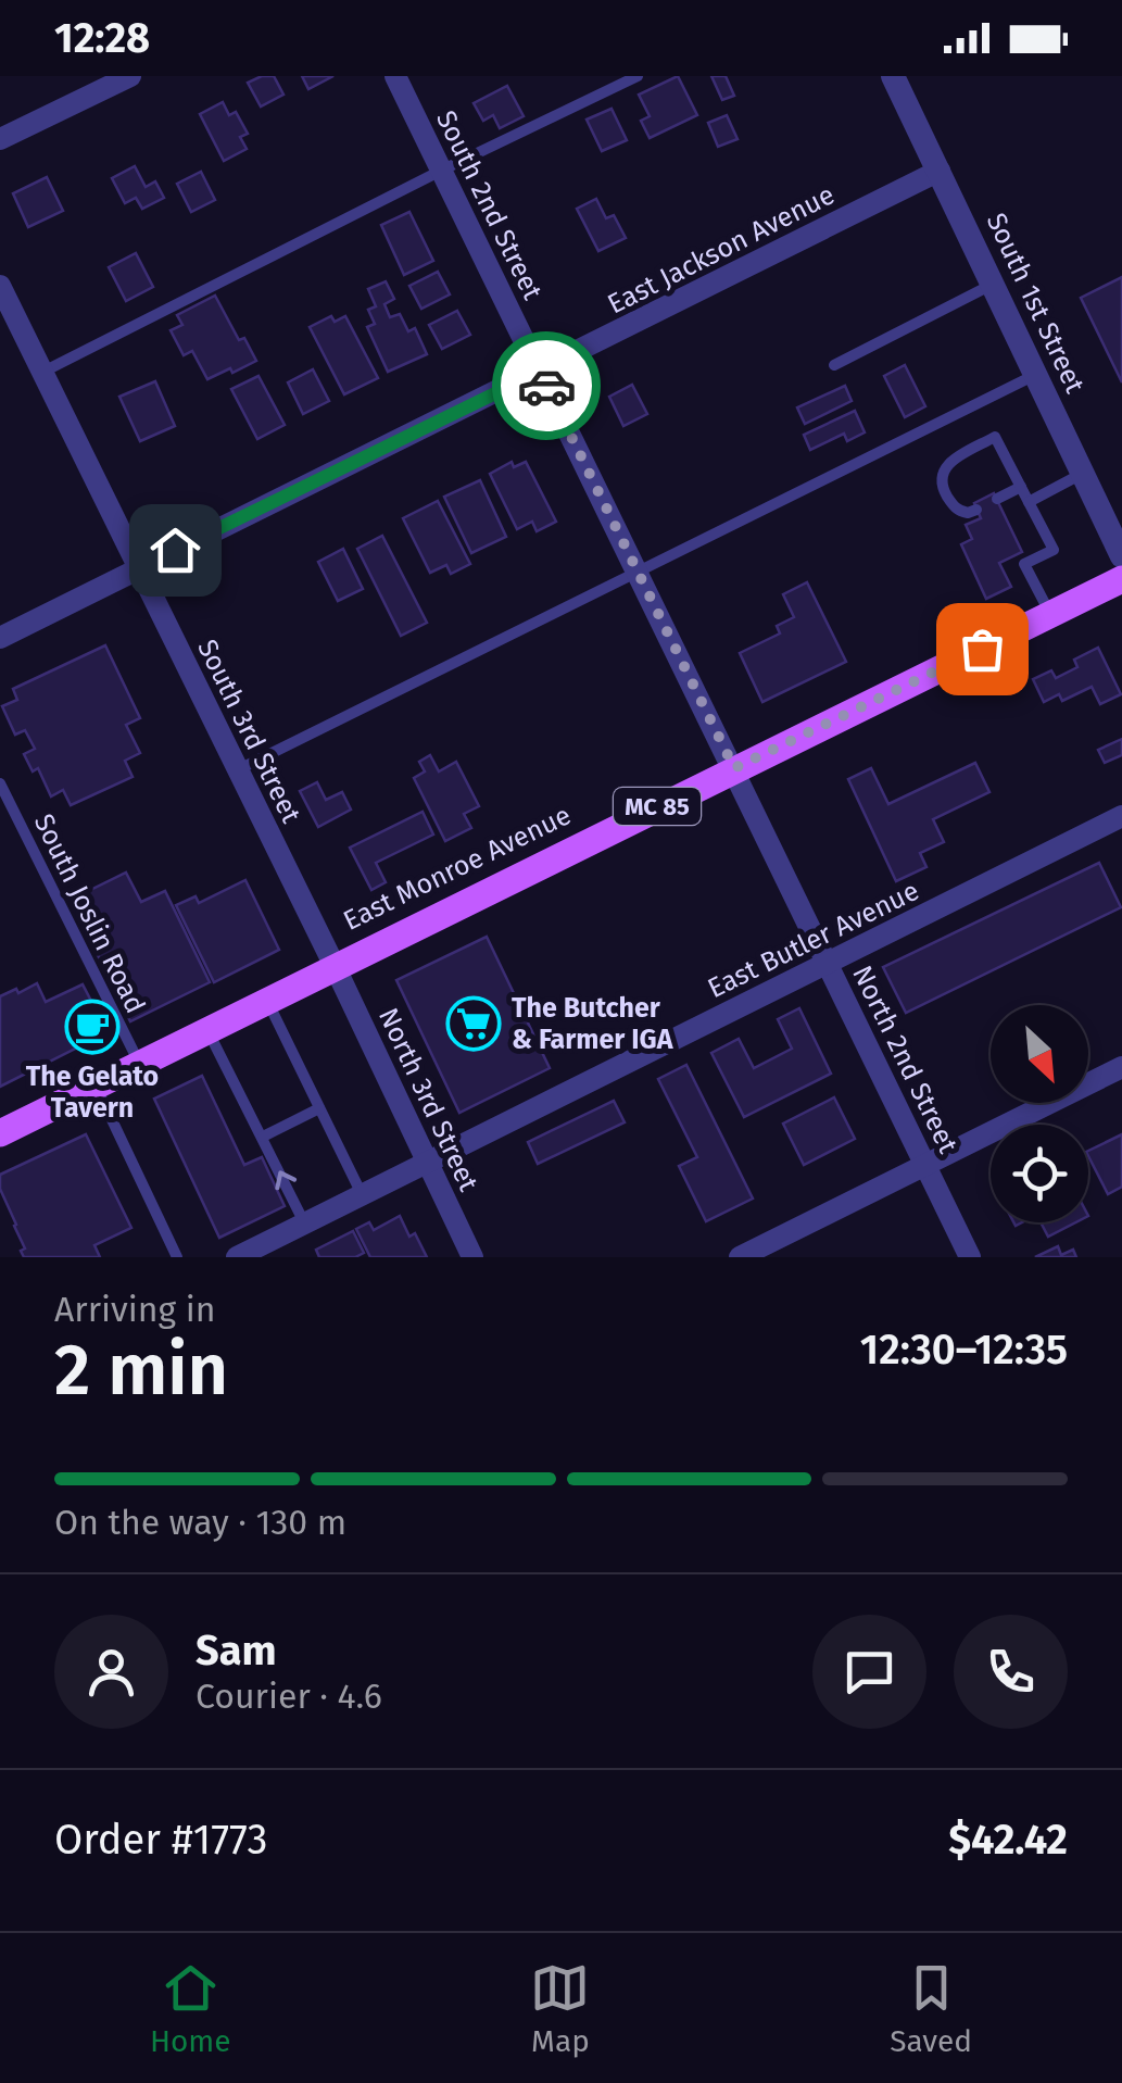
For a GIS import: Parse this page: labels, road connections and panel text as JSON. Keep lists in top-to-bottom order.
{
  "streets": {
    "main road": ["MC 85", "East Monroe Avenue"],
    "street": [
      "South 2nd Street",
      "East Jackson Avenue",
      "South 1st Street",
      "South 3rd Street",
      "East Butler Avenue",
      "North 2nd Street",
      "North 3rd Street"
    ],
    "lane": ["South Joslin Road"]
  },
  "crossings": [
    ["South 2nd Street", "East Jackson Avenue"],
    ["South 2nd Street", "East Monroe Avenue"],
    ["South 2nd Street", "North 2nd Street"],
    ["East Jackson Avenue", "South 1st Street"],
    ["East Jackson Avenue", "South 3rd Street"],
    ["South 3rd Street", "East Monroe Avenue"],
    ["South 3rd Street", "North 3rd Street"],
    ["East Monroe Avenue", "South Joslin Road"],
    ["East Monroe Avenue", "North 2nd Street"],
    ["East Monroe Avenue", "North 3rd Street"],
    ["East Butler Avenue", "North 2nd Street"],
    ["East Butler Avenue", "North 3rd Street"]
  ],
  "places": {
    "supermarket": ["The Butcher & Farmer IGA"],
    "cafe": ["The Gelato Tavern"]
  },
  "north": "bottom right",
  "page": {
    "status": "12:28",
    "heading": ["2 min", "Arriving in", "12:30–12:35"],
    "panel": [
      "Sam",
      "Courier · 4.6",
      "Order #1773",
      "$42.42"
    ],
    "bar": "On the way · 130 m",
    "tabs": ["Home", "Map", "Saved"]
  }
}
